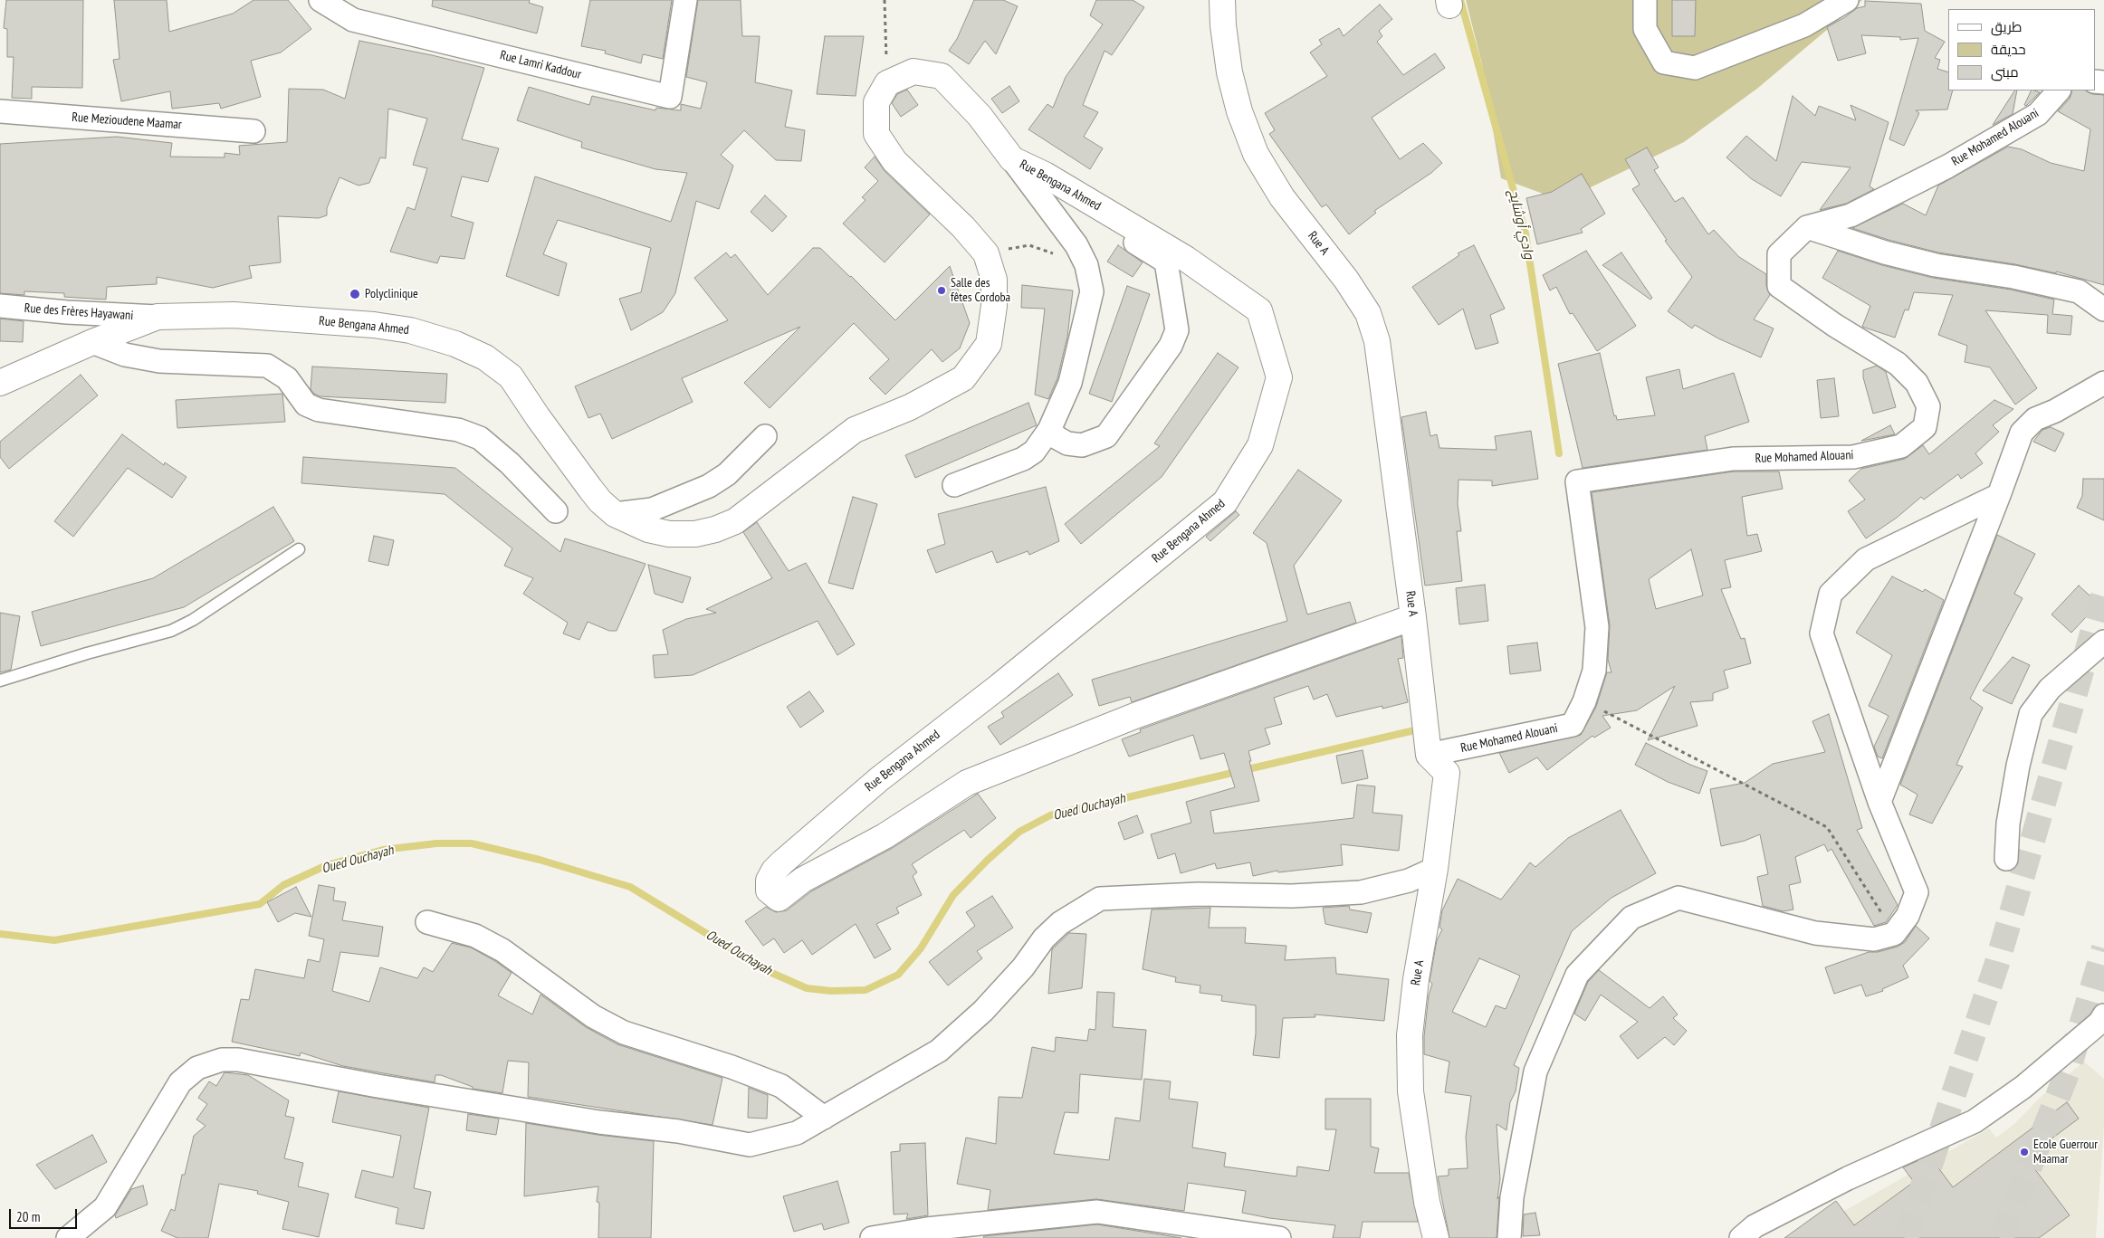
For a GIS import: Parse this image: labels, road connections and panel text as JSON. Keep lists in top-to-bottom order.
{
  "streets": {
    "street": [
      "Rue Lamri Kaddour",
      "Rue Mezioudene Maamar",
      "Rue Mohamed Alouani",
      "Rue Bengana Ahmed",
      "Rue A",
      "Rue des Frères Hayawani"
    ]
  },
  "crossings": [
    ["Rue Mohamed Alouani", "Rue A"],
    ["Rue Bengana Ahmed", "Rue A"],
    ["Rue Bengana Ahmed", "Rue des Frères Hayawani"]
  ],
  "water": ["وادي أوشايح", "Oued Ouchayah"],
  "places": ["Salle des fêtes Cordoba", "Polyclinique", "Ecole Guerrour Maamar"],
  "legend": ["طريق", "حديقة", "مبنى"],
  "scale_bar": "20 m"
}
